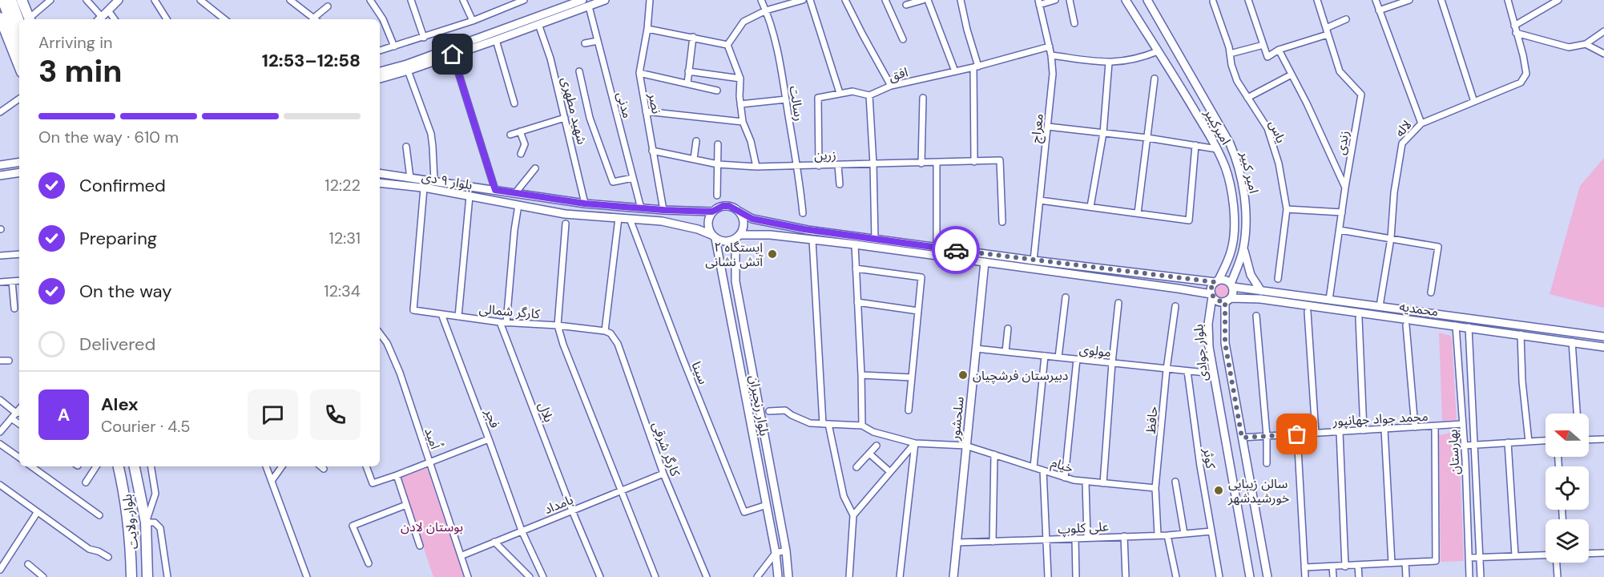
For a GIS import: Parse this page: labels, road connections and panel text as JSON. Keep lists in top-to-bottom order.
{
  "streets": {
    "highway": ["بلوار ولایت"],
    "street": [
      "افق",
      "نصر",
      "رسالت",
      "مدنی",
      "شهید مطهری",
      "امیرکبیر",
      "معراج",
      "لاله",
      "یاس",
      "زندی",
      "زرین",
      "امیر کبیر",
      "بلوار ۹ دی",
      "محمدیه",
      "کارگر شمالی",
      "مولوی",
      "بلوار جوادی",
      "سینا",
      "بلوار رنجبران",
      "بلال",
      "فجر",
      "سلحشور",
      "محمد جواد جهانپور",
      "حافظ",
      "اُمید",
      "کارگر شرقی",
      "بهارستان",
      "کوثر",
      "خیام",
      "بامداد",
      "علی کلوپ"
    ]
  },
  "crossings": [
    ["افق", "معراج"],
    ["افق", "زرین"],
    ["نصر", "زرین"],
    ["نصر", "بلوار ۹ دی"],
    ["رسالت", "زرین"],
    ["مدنی", "بلوار ۹ دی"],
    ["شهید مطهری", "بلوار ۹ دی"],
    ["امیرکبیر", "امیر کبیر"],
    ["امیرکبیر", "محمدیه"],
    ["امیرکبیر", "بلوار جوادی"],
    ["لاله", "محمدیه"],
    ["زندی", "محمدیه"],
    ["امیر کبیر", "محمدیه"],
    ["امیر کبیر", "بلوار جوادی"],
    ["بلوار ۹ دی", "کارگر شمالی"],
    ["بلوار ۹ دی", "سینا"],
    ["بلوار ۹ دی", "بلوار رنجبران"],
    ["محمدیه", "بلوار جوادی"],
    ["محمدیه", "بهارستان"],
    ["کارگر شمالی", "بلال"],
    ["کارگر شمالی", "فجر"],
    ["کارگر شمالی", "کارگر شرقی"],
    ["مولوی", "بلوار جوادی"],
    ["مولوی", "سلحشور"],
    ["مولوی", "حافظ"],
    ["مولوی", "کوثر"],
    ["بلوار جوادی", "محمد جواد جهانپور"],
    ["سینا", "بلوار رنجبران"],
    ["بلال", "بامداد"],
    ["فجر", "بامداد"],
    ["سلحشور", "خیام"],
    ["سلحشور", "علی کلوپ"],
    ["محمد جواد جهانپور", "بهارستان"],
    ["حافظ", "خیام"],
    ["حافظ", "علی کلوپ"],
    ["اُمید", "بامداد"],
    ["کارگر شرقی", "بامداد"],
    ["کوثر", "علی کلوپ"]
  ],
  "parks": ["بوستان لادن"],
  "places": ["ایستگاه ۲ آتش نشانی", "دبیرستان فرشچیان", "سالن زیبایی خورشیدشهر"],
  "north": "left",
  "page": {
    "heading": ["3 min", "Arriving in", "12:53–12:58"],
    "panel": ["Alex", "Courier · 4.5"],
    "bar": "On the way · 610 m",
    "list": [
      ["Confirmed", "12:22"],
      ["Preparing", "12:31"],
      ["On the way", "12:34"],
      "Delivered"
    ],
    "round": "A"
  }
}
